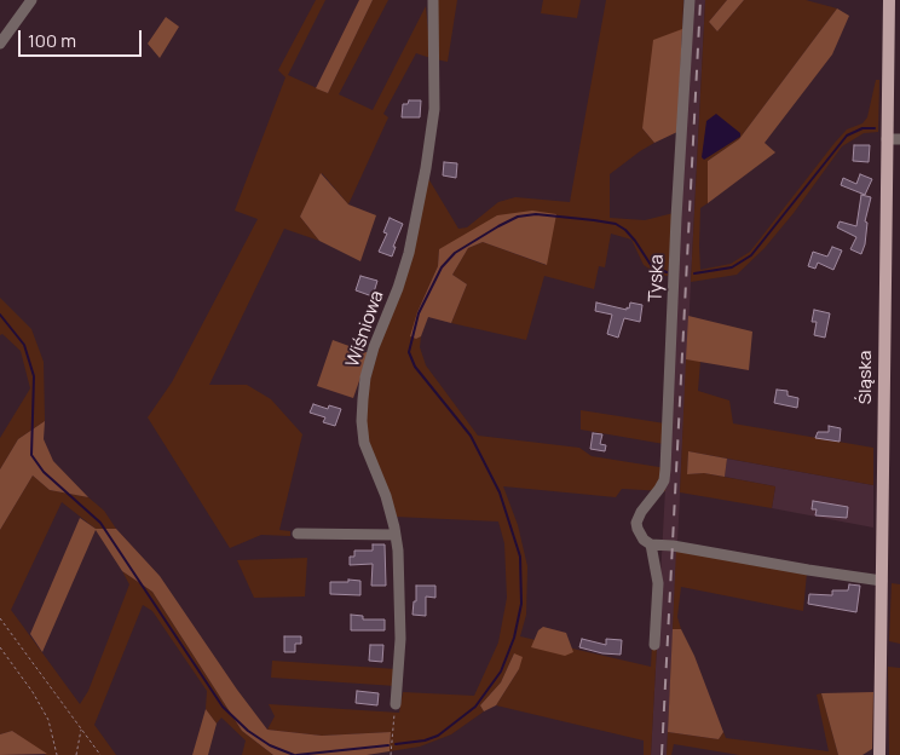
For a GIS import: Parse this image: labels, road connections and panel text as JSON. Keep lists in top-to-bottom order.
{
  "streets": {
    "main road": ["Śląska"],
    "street": ["Tyska", "Wiśniowa"]
  },
  "scale_bar": "100 m"
}
